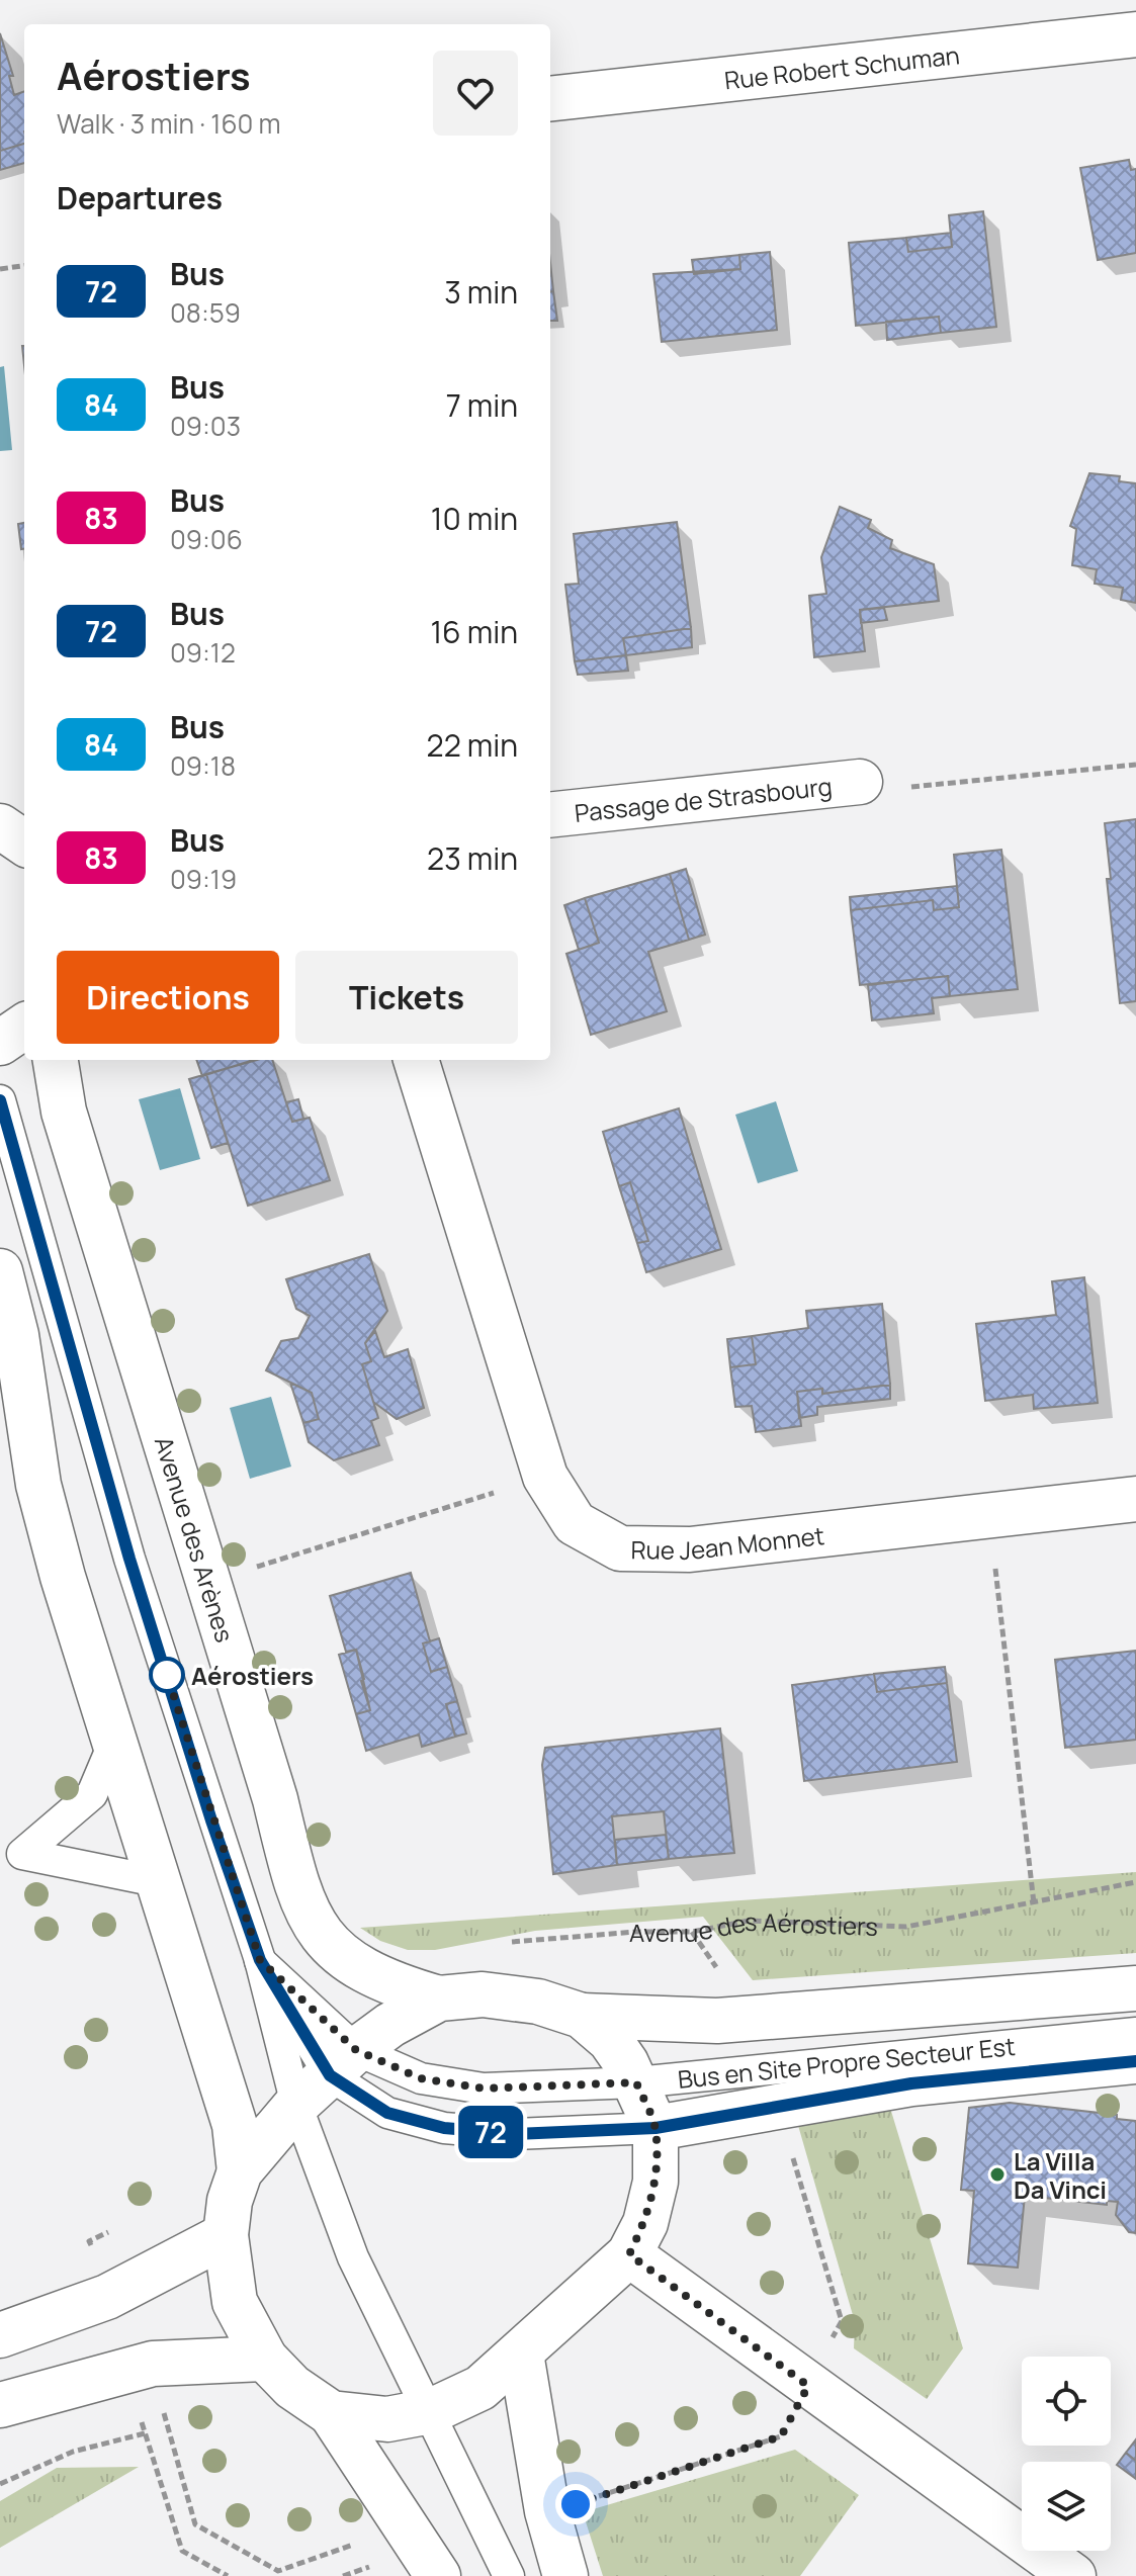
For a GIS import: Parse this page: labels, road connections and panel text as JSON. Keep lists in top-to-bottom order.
{
  "streets": {
    "street": [
      "Rue Robert Schuman",
      "Passage de Strasbourg",
      "Avenue des Arènes",
      "Rue Jean Monnet"
    ],
    "lane": ["Bus en Site Propre Secteur Est"],
    "path": ["Avenue des Aérostiers"]
  },
  "places": ["Aérostiers", "La Villa Da Vinci"],
  "lines": ["bus line 72"],
  "page": {
    "on_map": "72",
    "heading": [
      ["Aérostiers", "Walk · 3 min · 160 m"],
      "Departures"
    ],
    "list": [
      {
        "mark": "72",
        "name": "Bus",
        "note": "08:59",
        "value": "3 min"
      },
      {
        "mark": "84",
        "name": "Bus",
        "note": "09:03",
        "value": "7 min"
      },
      {
        "mark": "83",
        "name": "Bus",
        "note": "09:06",
        "value": "10 min"
      },
      {
        "mark": "72",
        "name": "Bus",
        "note": "09:12",
        "value": "16 min"
      },
      {
        "mark": "84",
        "name": "Bus",
        "note": "09:18",
        "value": "22 min"
      },
      {
        "mark": "83",
        "name": "Bus",
        "note": "09:19",
        "value": "23 min"
      }
    ],
    "buttons": ["Directions", "Tickets"]
  }
}
